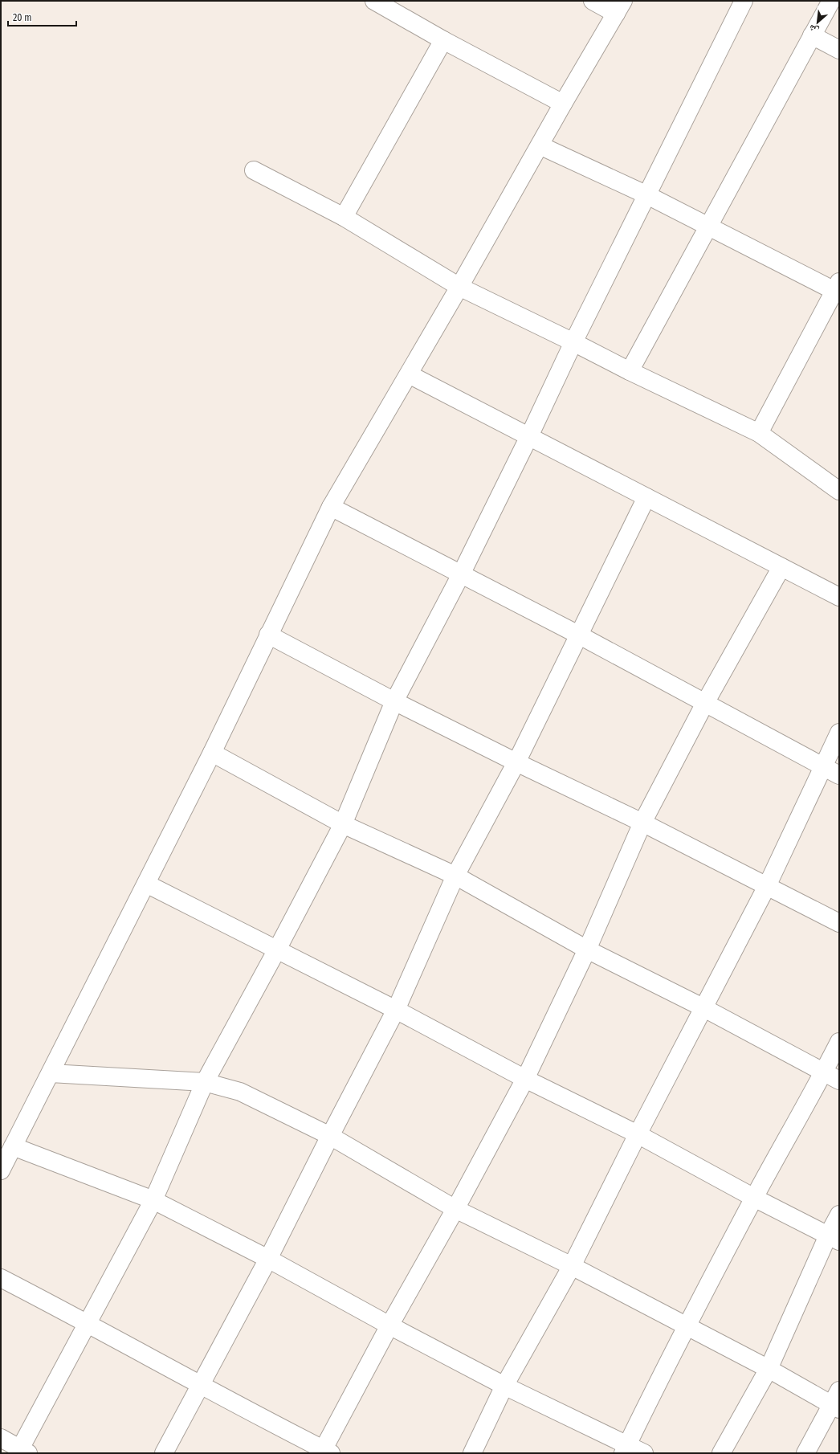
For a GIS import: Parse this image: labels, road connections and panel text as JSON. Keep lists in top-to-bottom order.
{
  "scale_bar": "20 m",
  "north": "bottom left"
}
